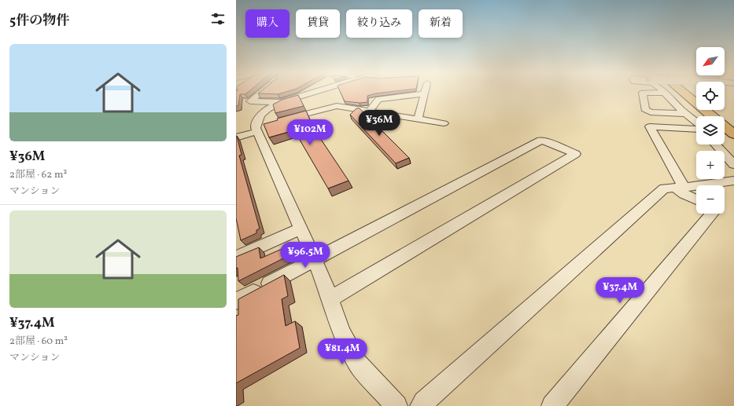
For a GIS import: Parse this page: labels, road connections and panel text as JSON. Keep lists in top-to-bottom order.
{
  "north": "bottom left",
  "page": {
    "heading": "5件の物件",
    "chip": [
      "購入",
      "賃貸",
      "絞り込み",
      "新着"
    ],
    "list": [
      {
        "name": "¥36M",
        "note": "2部屋 · 62 m² · マンション"
      },
      {
        "name": "¥37.4M",
        "note": "2部屋 · 60 m² · マンション"
      }
    ],
    "map_buttons": ["+", "−"],
    "price": [
      "¥36M",
      "¥102M",
      "¥96.5M",
      "¥37.4M",
      "¥81.4M"
    ]
  }
}
